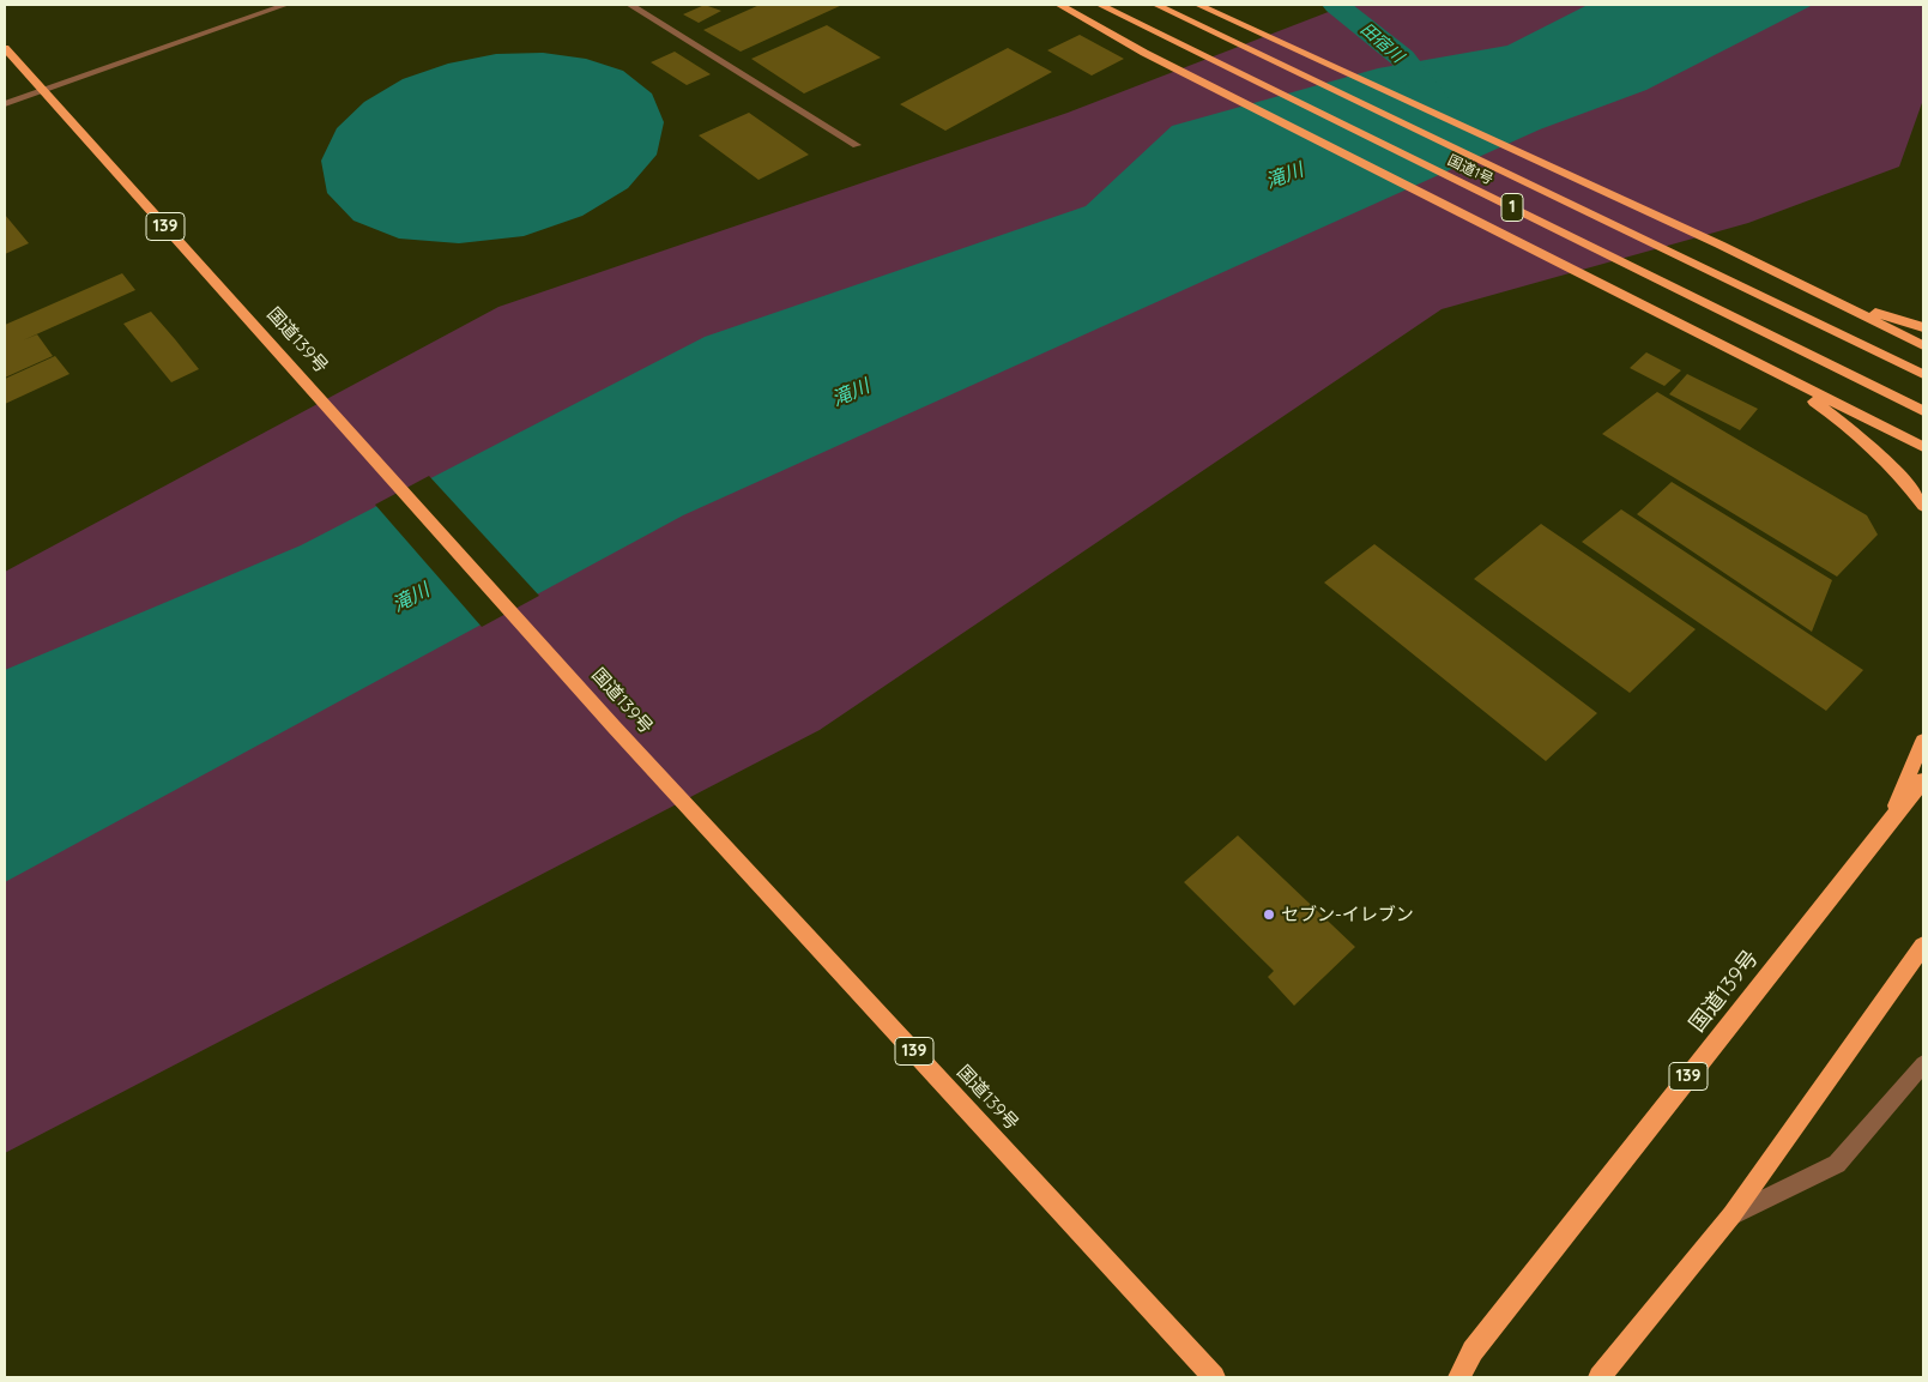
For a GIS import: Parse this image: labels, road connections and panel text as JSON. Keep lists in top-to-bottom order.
{
  "streets": {
    "highway": [
      "国道1号",
      "1",
      "139",
      "国道139号"
    ]
  },
  "water": ["田宿川", "滝川"],
  "places": ["セブン-イレブン"]
}
